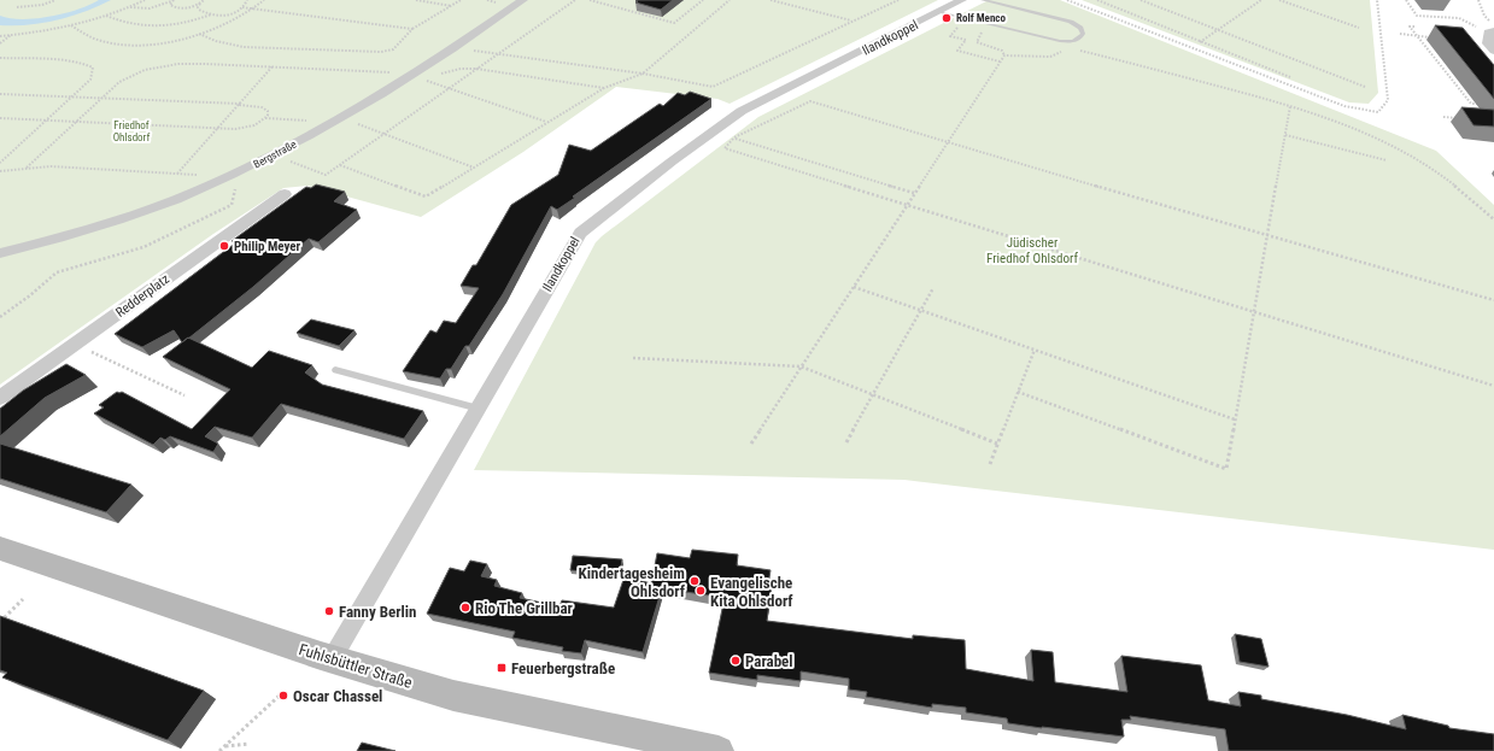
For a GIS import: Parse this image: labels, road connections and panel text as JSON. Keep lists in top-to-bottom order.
{
  "streets": {
    "main road": ["Fuhlsbüttler Straße"],
    "street": ["Ilandkoppel", "Bergstraße", "Redderplatz"]
  },
  "crossings": [
    ["Ilandkoppel", "Fuhlsbüttler Straße"]
  ],
  "parks": ["Friedhof Ohlsdorf", "Jüdischer Friedhof Ohlsdorf"],
  "places": {
    "other": [
      "Rolf Menco",
      "Philip Meyer",
      "Kindertagesheim Ohlsdorf",
      "Evangelische Kita Ohlsdorf",
      "Rio The Grillbar",
      "Fanny Berlin",
      "Parabel",
      "Oscar Chassel"
    ],
    "transit": ["Feuerbergstraße"]
  }
}
